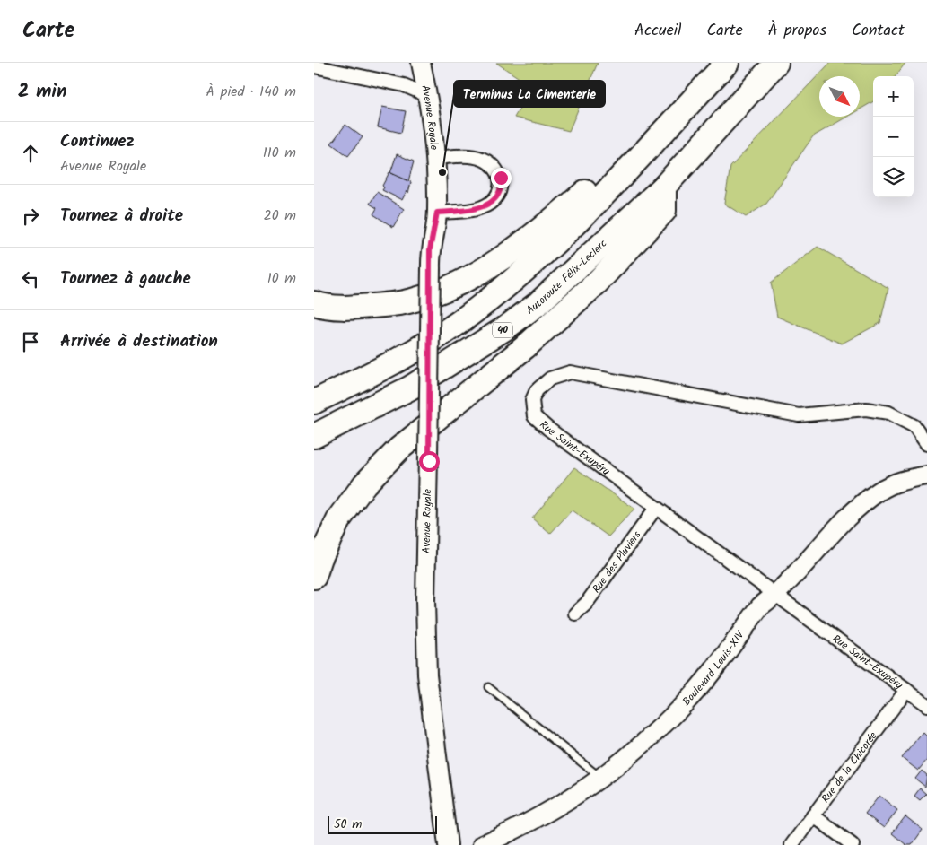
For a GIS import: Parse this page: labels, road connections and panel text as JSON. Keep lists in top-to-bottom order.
{
  "streets": {
    "highway": ["Autoroute Félix-Leclerc", "40"],
    "main road": ["Avenue Royale", "Boulevard Louis-XIV"],
    "street": ["Rue Saint-Exupéry", "Rue des Pluviers", "Rue de la Chicorée"]
  },
  "crossings": [
    ["Rue Saint-Exupéry", "Rue des Pluviers"],
    ["Rue Saint-Exupéry", "Boulevard Louis-XIV"],
    ["Rue Saint-Exupéry", "Rue de la Chicorée"]
  ],
  "places": ["Terminus La Cimenterie"],
  "scale_bar": "50 m",
  "north": "bottom right",
  "page": {
    "header": "Carte",
    "nav": [
      "Accueil",
      "Carte",
      "À propos",
      "Contact"
    ],
    "heading": ["2 min", "À pied · 140 m"],
    "map_buttons": ["+", "−"],
    "list": [
      ["Continuez", "Avenue Royale", "110 m"],
      ["Tournez à droite", "20 m"],
      ["Tournez à gauche", "10 m"],
      "Arrivée à destination"
    ],
    "scale": "50 m"
  }
}
